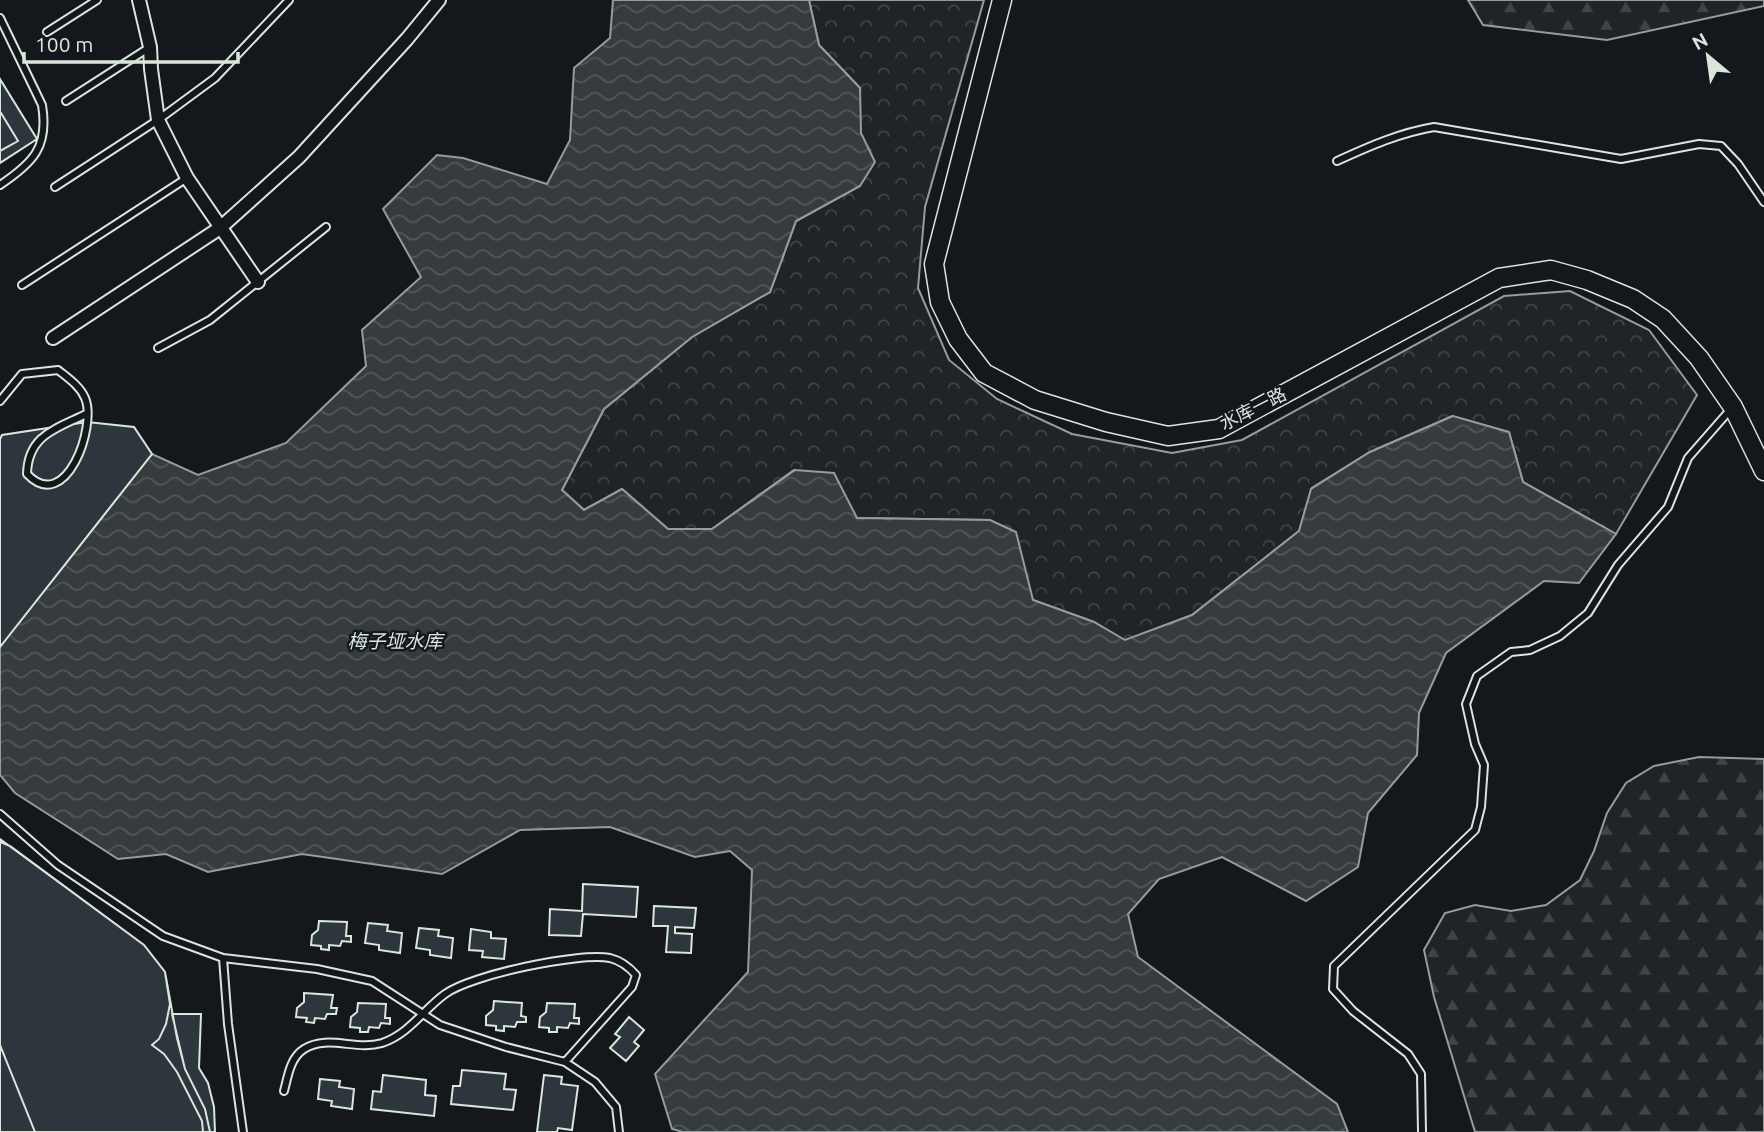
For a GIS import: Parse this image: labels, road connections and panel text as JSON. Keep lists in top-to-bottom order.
{
  "streets": {
    "street": ["水库一路"]
  },
  "water": ["梅子垭水库"],
  "scale_bar": "100 m",
  "north": "top left"
}
